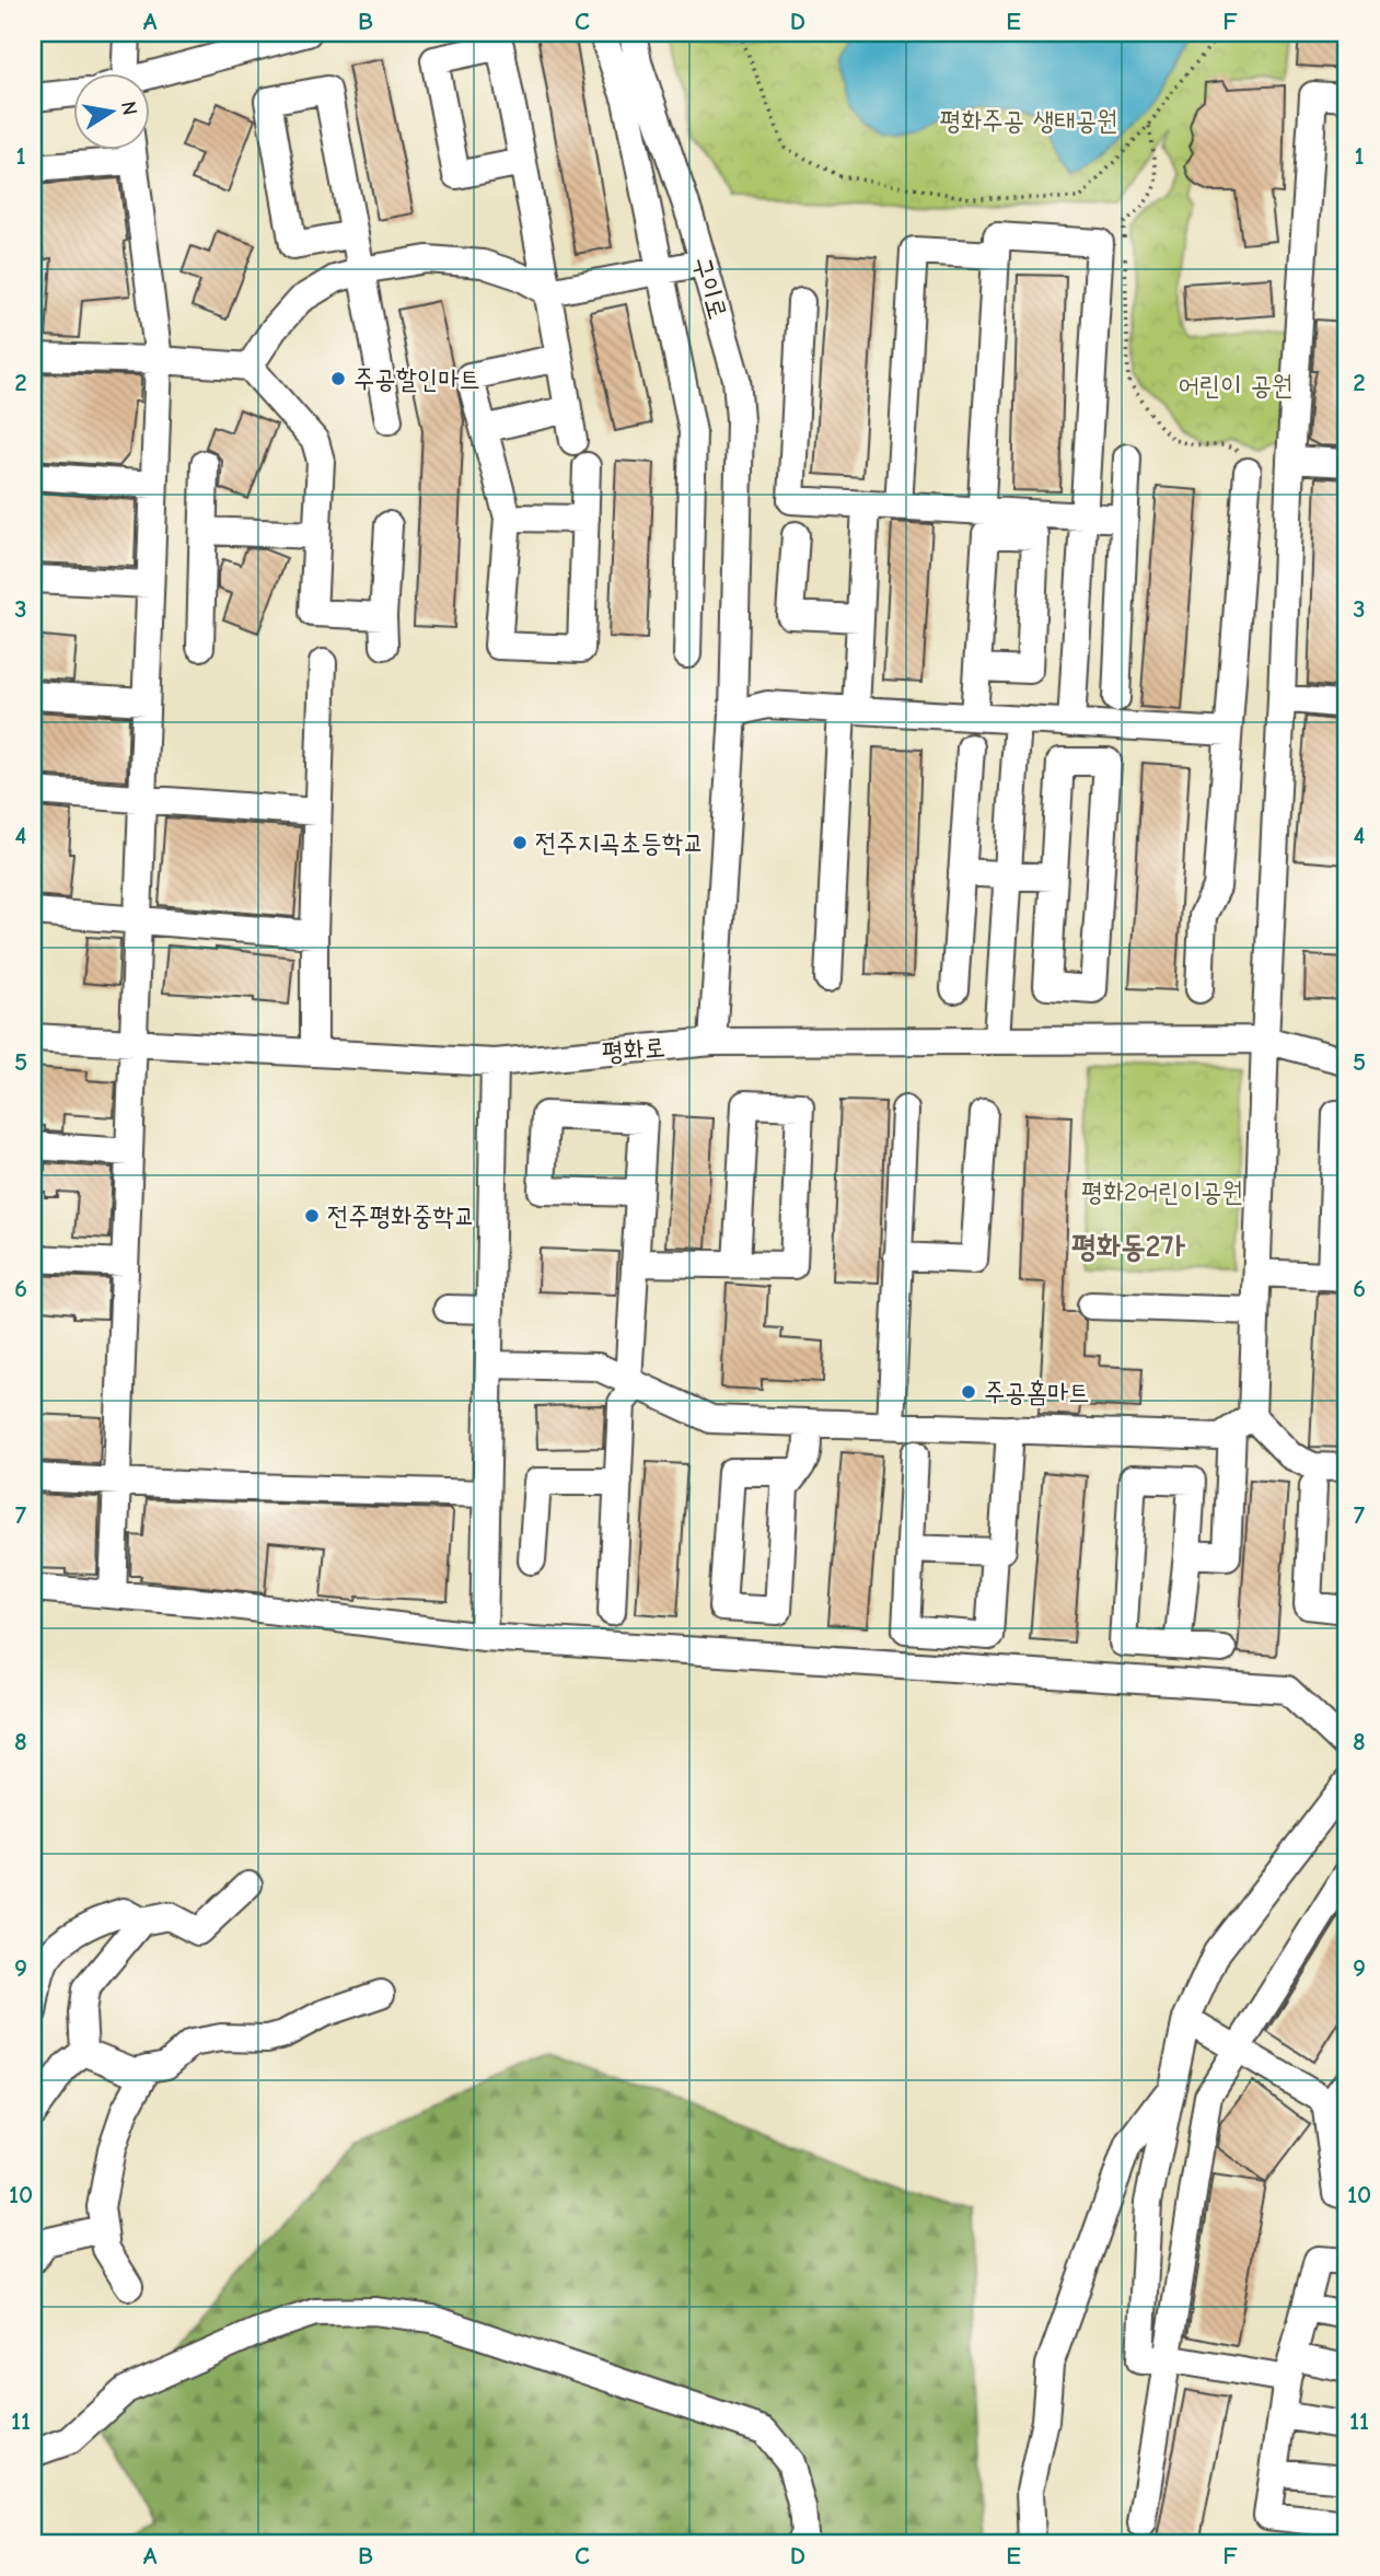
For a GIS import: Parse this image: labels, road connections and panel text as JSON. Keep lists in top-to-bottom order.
{
  "streets": {
    "street": ["구이로", "평화로"]
  },
  "districts": ["평화동2가"],
  "parks": ["평화주공 생태공원", "어린이 공원", "평화2어린이공원"],
  "places": [
    "주공할인마트",
    "전주지곡초등학교",
    "전주평화중학교",
    "주공홈마트"
  ],
  "north": "right",
  "grid": {
    "columns": [
      "A",
      "B",
      "C",
      "D",
      "E",
      "F"
    ],
    "rows": [
      "1",
      "2",
      "3",
      "4",
      "5",
      "6",
      "7",
      "8",
      "9",
      "10",
      "11"
    ]
  }
}
